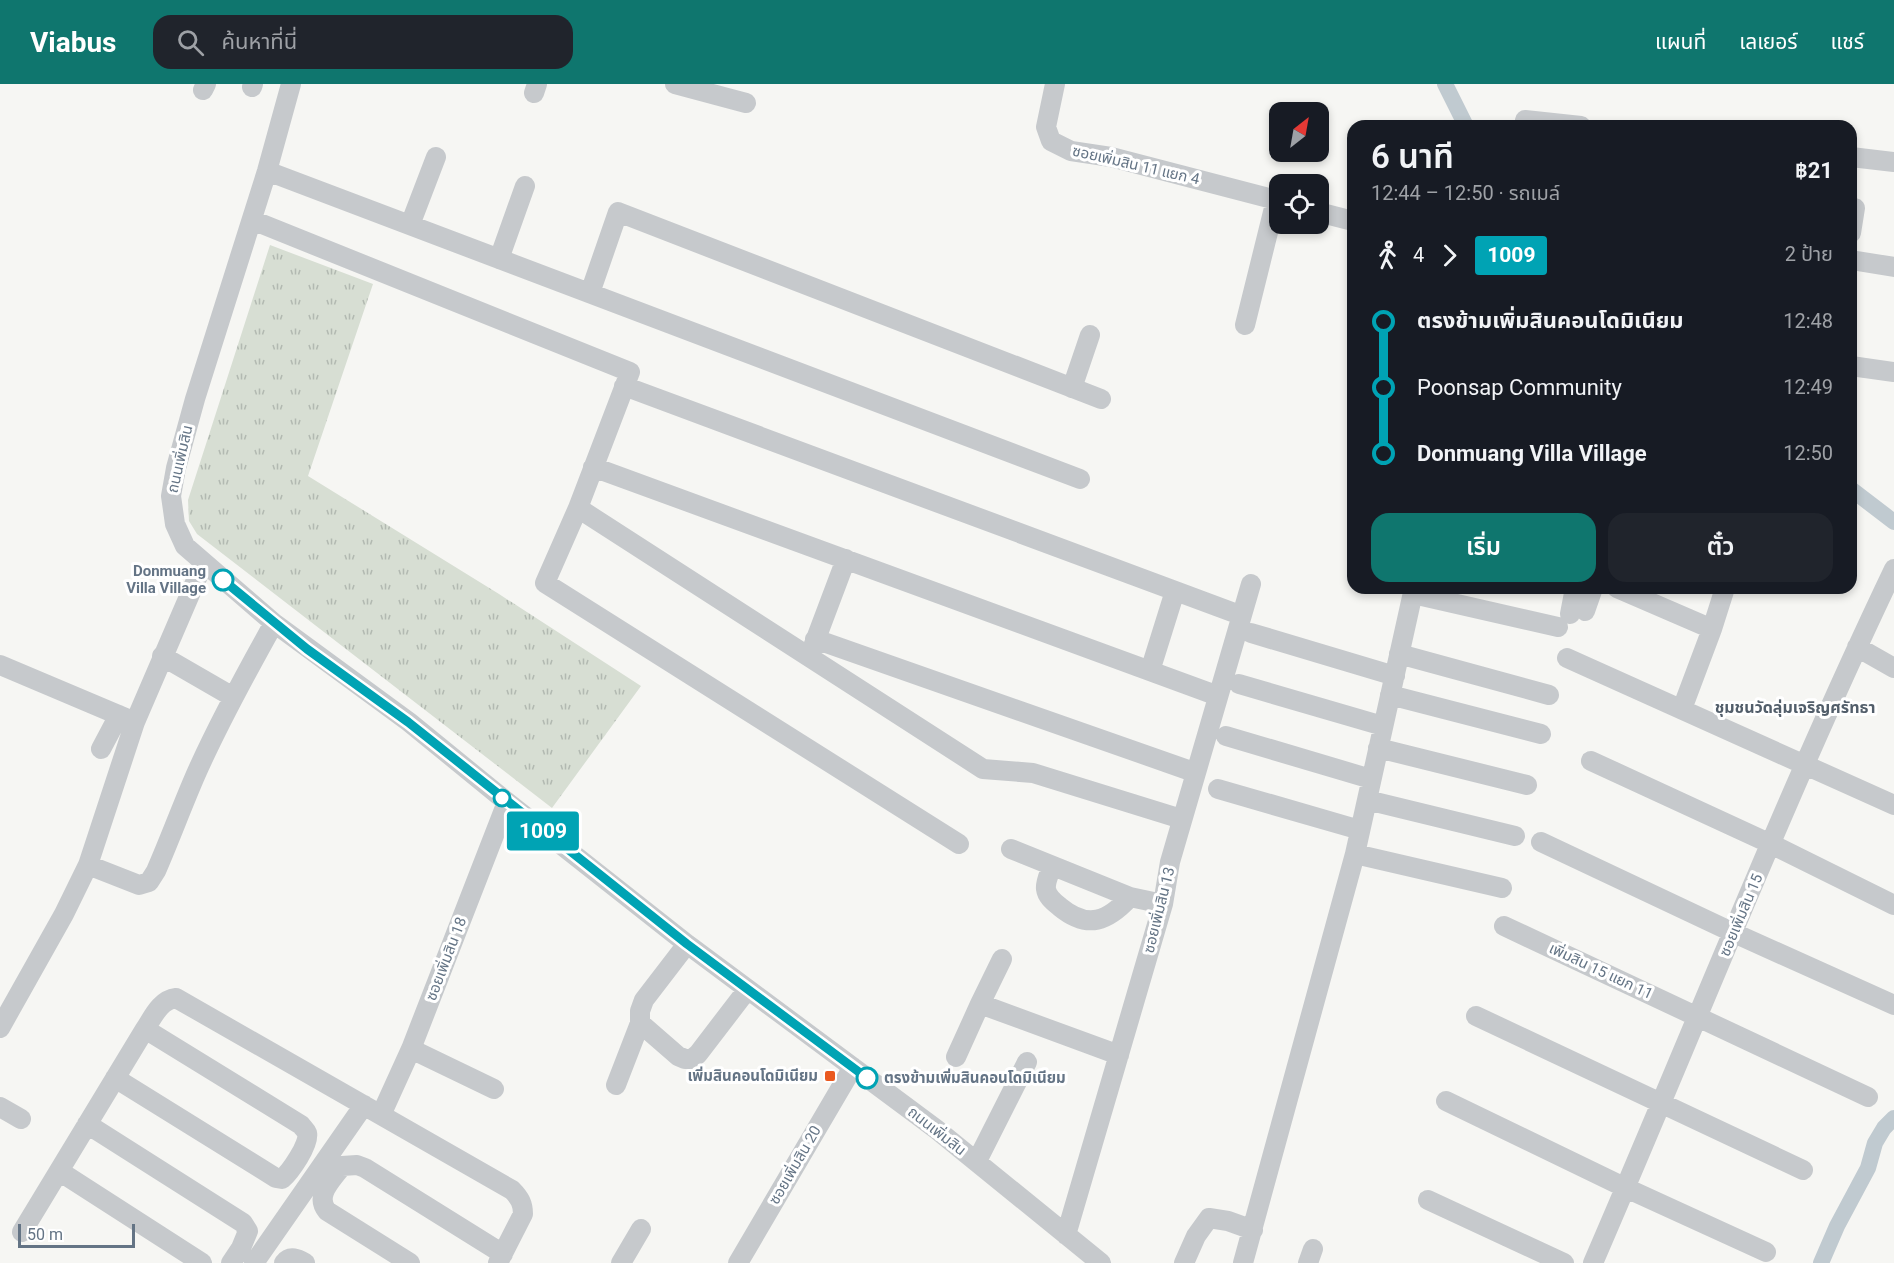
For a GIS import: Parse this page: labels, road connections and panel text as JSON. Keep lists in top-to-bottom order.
{
  "streets": {
    "street": [
      "ซอยเพิ่มสิน 11 แยก 4",
      "ถนนเพิ่มสิน",
      "ซอยเพิ่มสิน 13",
      "ซอยเพิ่มสิน 15",
      "ซอยเพิ่มสิน 18",
      "เพิ่มสิน 15 แยก 11",
      "ซอยเพิ่มสิน 20"
    ]
  },
  "crossings": [
    ["ถนนเพิ่มสิน", "ซอยเพิ่มสิน 13"],
    ["ถนนเพิ่มสิน", "ซอยเพิ่มสิน 18"],
    ["ถนนเพิ่มสิน", "ซอยเพิ่มสิน 20"],
    ["ซอยเพิ่มสิน 15", "เพิ่มสิน 15 แยก 11"]
  ],
  "districts": ["ชุมชนวัดลุ่มเจริญศรัทธา"],
  "places": {
    "other": ["Donmuang Villa Village", "ตรงข้ามเพิ่มสินคอนโดมิเนียม"],
    "transit": ["เพิ่มสินคอนโดมิเนียม"]
  },
  "lines": ["bus line 1009"],
  "scale_bar": "50 m",
  "north": "top right",
  "page": {
    "header": "Viabus",
    "search": "ค้นหาที่นี่",
    "nav": ["แผนที่", "เลเยอร์", "แชร์"],
    "on_map": "1009",
    "heading": ["6 นาที", "12:44 – 12:50 · รถเมล์", "฿21"],
    "legs": ["4", "1009", "2 ป้าย"],
    "list": [
      {
        "name": "ตรงข้ามเพิ่มสินคอนโดมิเนียม",
        "value": "12:48"
      },
      {
        "name": "Poonsap Community",
        "value": "12:49"
      },
      {
        "name": "Donmuang Villa Village",
        "value": "12:50"
      }
    ],
    "buttons": ["เริ่ม", "ตั๋ว"],
    "scale": "50 m"
  }
}
